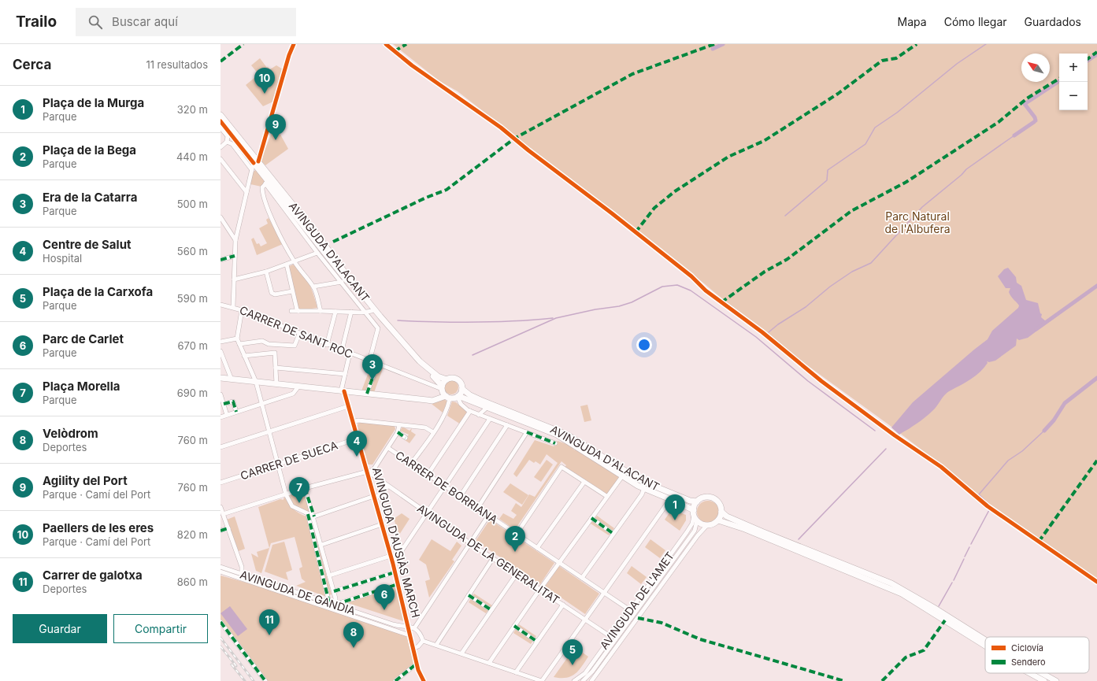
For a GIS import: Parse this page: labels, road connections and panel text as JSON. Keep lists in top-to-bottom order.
{
  "streets": {
    "main road": ["AVINGUDA D'ALACANT"],
    "street": [
      "CARRER DE SANT ROC",
      "CARRER DE SUECA",
      "CARRER DE BORRIANA",
      "AVINGUDA D'AUSIÀS MARCH",
      "AVINGUDA DE LA GENERALITAT",
      "AVINGUDA DE GANDIA",
      "AVINGUDA DE L'AMET"
    ]
  },
  "crossings": [
    ["AVINGUDA D'ALACANT", "CARRER DE SANT ROC"],
    ["AVINGUDA D'ALACANT", "AVINGUDA DE L'AMET"],
    ["CARRER DE SUECA", "AVINGUDA D'AUSIÀS MARCH"],
    ["CARRER DE BORRIANA", "AVINGUDA DE L'AMET"],
    ["AVINGUDA D'AUSIÀS MARCH", "AVINGUDA DE LA GENERALITAT"],
    ["AVINGUDA D'AUSIÀS MARCH", "AVINGUDA DE GANDIA"],
    ["AVINGUDA DE LA GENERALITAT", "AVINGUDA DE L'AMET"]
  ],
  "parks": ["Parc Natural de l'Albufera"],
  "legend": ["Ciclovía", "Sendero"],
  "north": "top left",
  "page": {
    "header": "Trailo",
    "search": "Buscar aquí",
    "nav": ["Mapa", "Cómo llegar", "Guardados"],
    "heading": ["Cerca", "11 resultados"],
    "map_buttons": ["+", "−"],
    "pins": [
      "10",
      "9",
      "3",
      "4",
      "7",
      "1",
      "2",
      "6",
      "11",
      "8",
      "5"
    ],
    "list": [
      {
        "mark": "1",
        "name": "Plaça de la Murga",
        "note": "Parque",
        "value": "320 m"
      },
      {
        "mark": "2",
        "name": "Plaça de la Bega",
        "note": "Parque",
        "value": "440 m"
      },
      {
        "mark": "3",
        "name": "Era de la Catarra",
        "note": "Parque",
        "value": "500 m"
      },
      {
        "mark": "4",
        "name": "Centre de Salut",
        "note": "Hospital",
        "value": "560 m"
      },
      {
        "mark": "5",
        "name": "Plaça de la Carxofa",
        "note": "Parque",
        "value": "590 m"
      },
      {
        "mark": "6",
        "name": "Parc de Carlet",
        "note": "Parque",
        "value": "670 m"
      },
      {
        "mark": "7",
        "name": "Plaça Morella",
        "note": "Parque",
        "value": "690 m"
      },
      {
        "mark": "8",
        "name": "Velòdrom",
        "note": "Deportes",
        "value": "760 m"
      },
      {
        "mark": "9",
        "name": "Agility del Port",
        "note": "Parque · Camí del Port",
        "value": "760 m"
      },
      {
        "mark": "10",
        "name": "Paellers de les eres",
        "note": "Parque · Camí del Port",
        "value": "820 m"
      },
      {
        "mark": "11",
        "name": "Carrer de galotxa",
        "note": "Deportes",
        "value": "860 m"
      }
    ],
    "buttons": ["Guardar", "Compartir"]
  }
}
